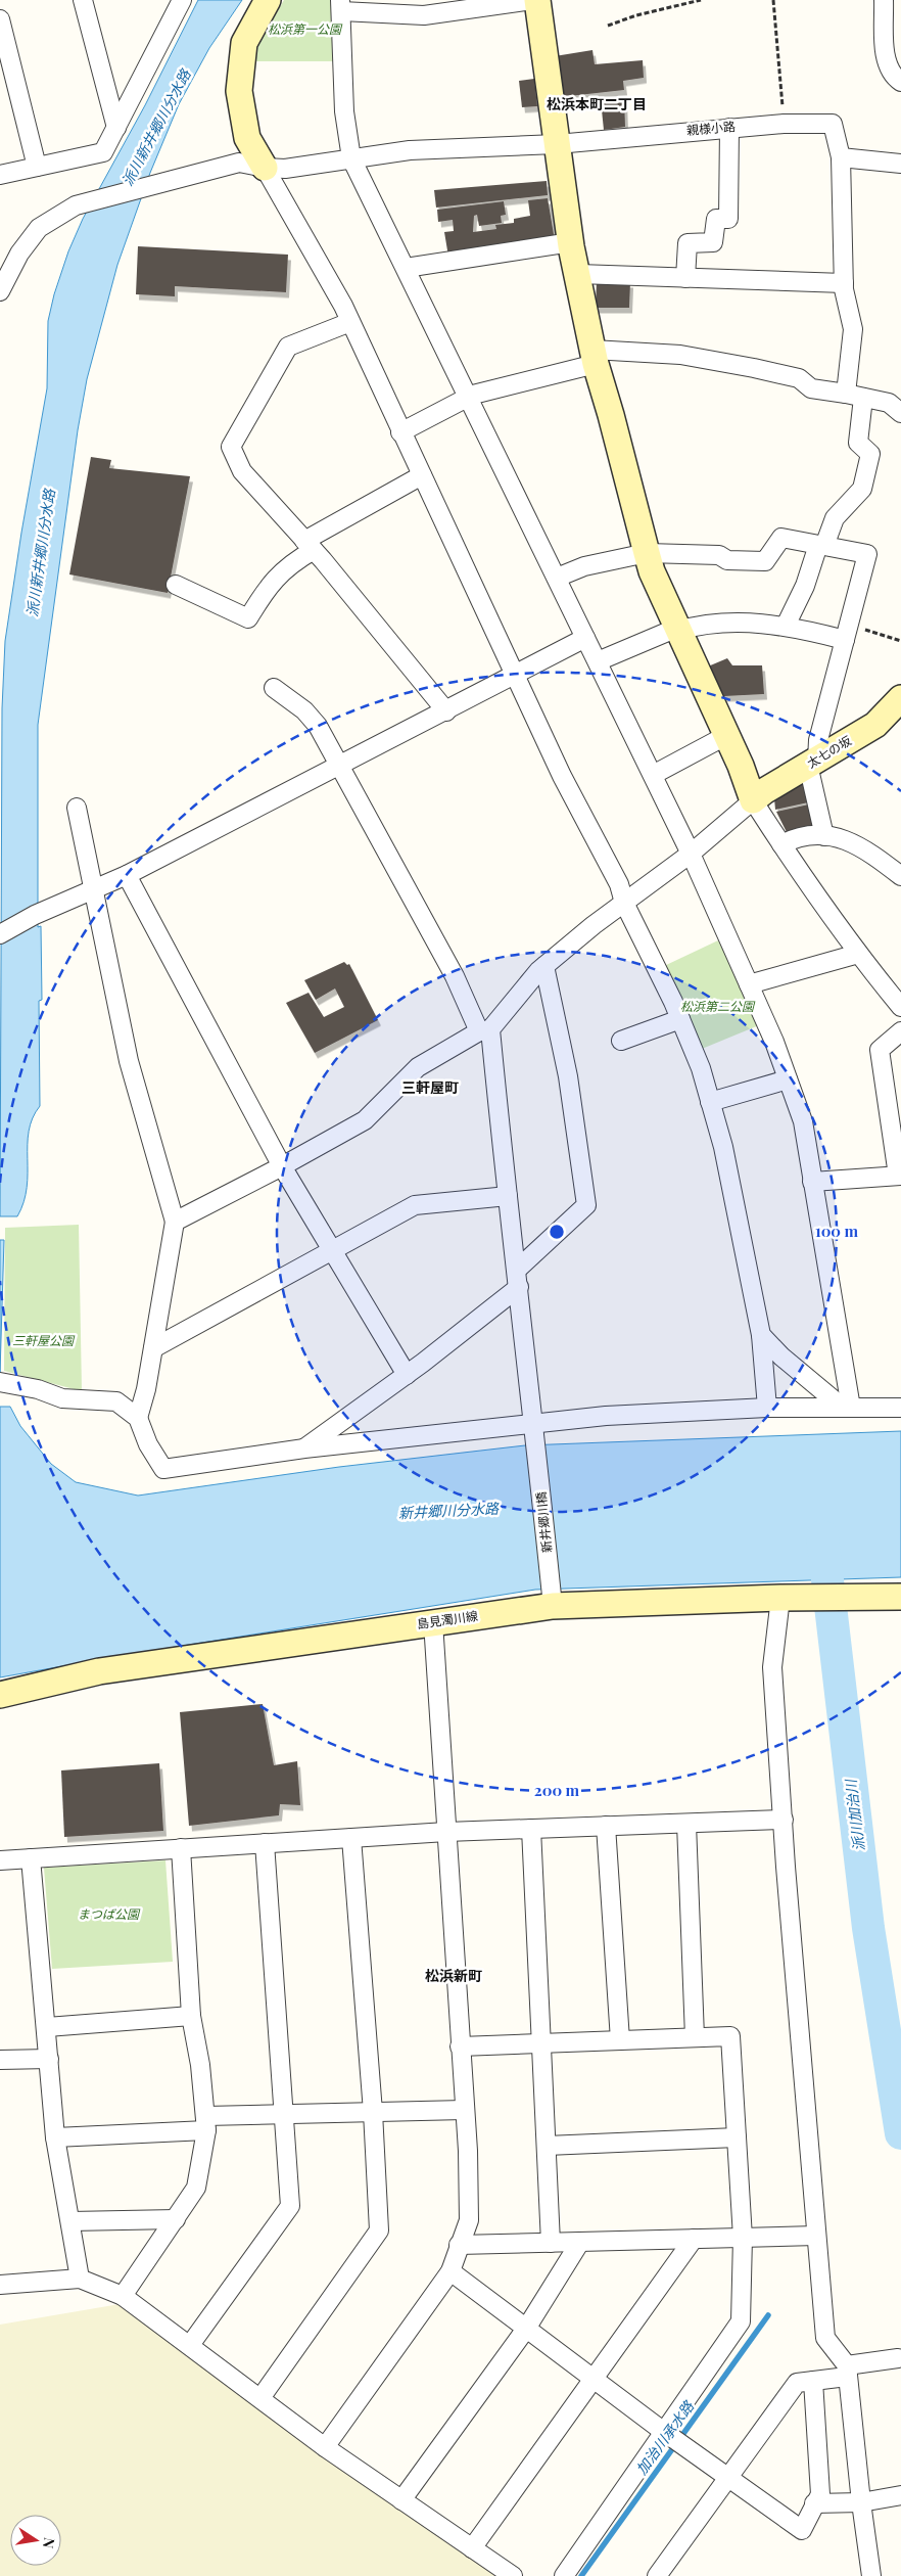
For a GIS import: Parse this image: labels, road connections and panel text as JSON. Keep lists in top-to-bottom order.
{
  "streets": {
    "street": [
      "親様小路",
      "太七の坂",
      "新井郷川橋",
      "島見濁川線"
    ]
  },
  "crossings": [
    ["新井郷川橋", "島見濁川線"]
  ],
  "districts": ["松浜本町二丁目", "三軒屋町", "松浜新町"],
  "water": [
    "派川新井郷川分水路",
    "新井郷川分水路",
    "派川加治川",
    "加治川承水路"
  ],
  "parks": [
    "松浜第一公園",
    "松浜第二公園",
    "三軒屋公園",
    "まつば公園"
  ],
  "north": "right",
  "rings": ["100 m", "200 m"]
}
